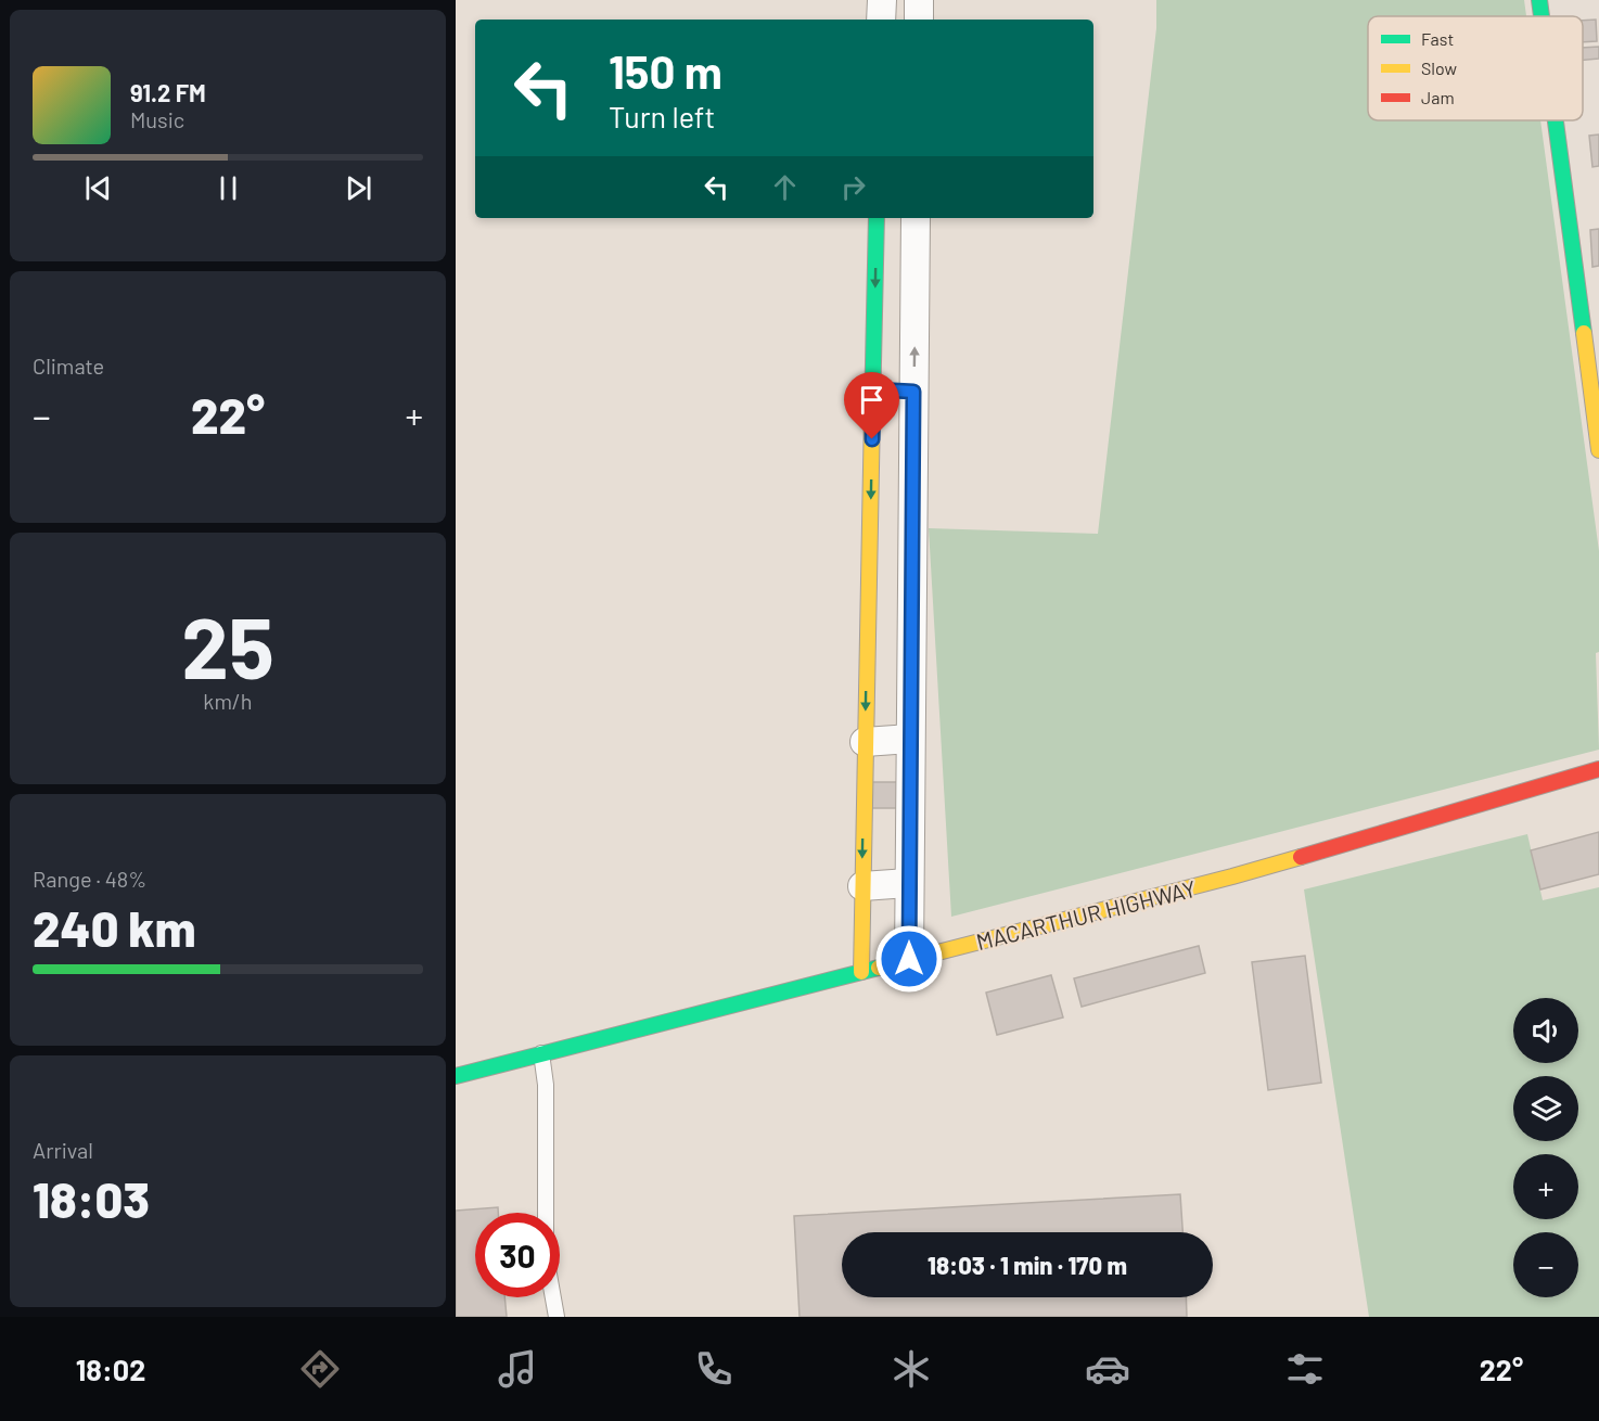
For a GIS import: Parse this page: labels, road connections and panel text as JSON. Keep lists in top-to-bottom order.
{
  "streets": {
    "main road": ["MACARTHUR HIGHWAY"]
  },
  "legend": ["Fast", "Slow", "Jam"],
  "page": {
    "turn": ["150 m", "Turn left"],
    "song": ["91.2 FM", "Music"],
    "tile": [
      "Climate",
      ["25", "km/h"],
      ["Range · 48%", "240 km"],
      ["Arrival", "18:03"]
    ],
    "heat": ["−", "22°", "+"],
    "map_buttons": ["+", "−"],
    "limit": "30",
    "trip": "18:03 · 1 min · 170 m",
    "tabs": ["18:02", "22°"]
  }
}
